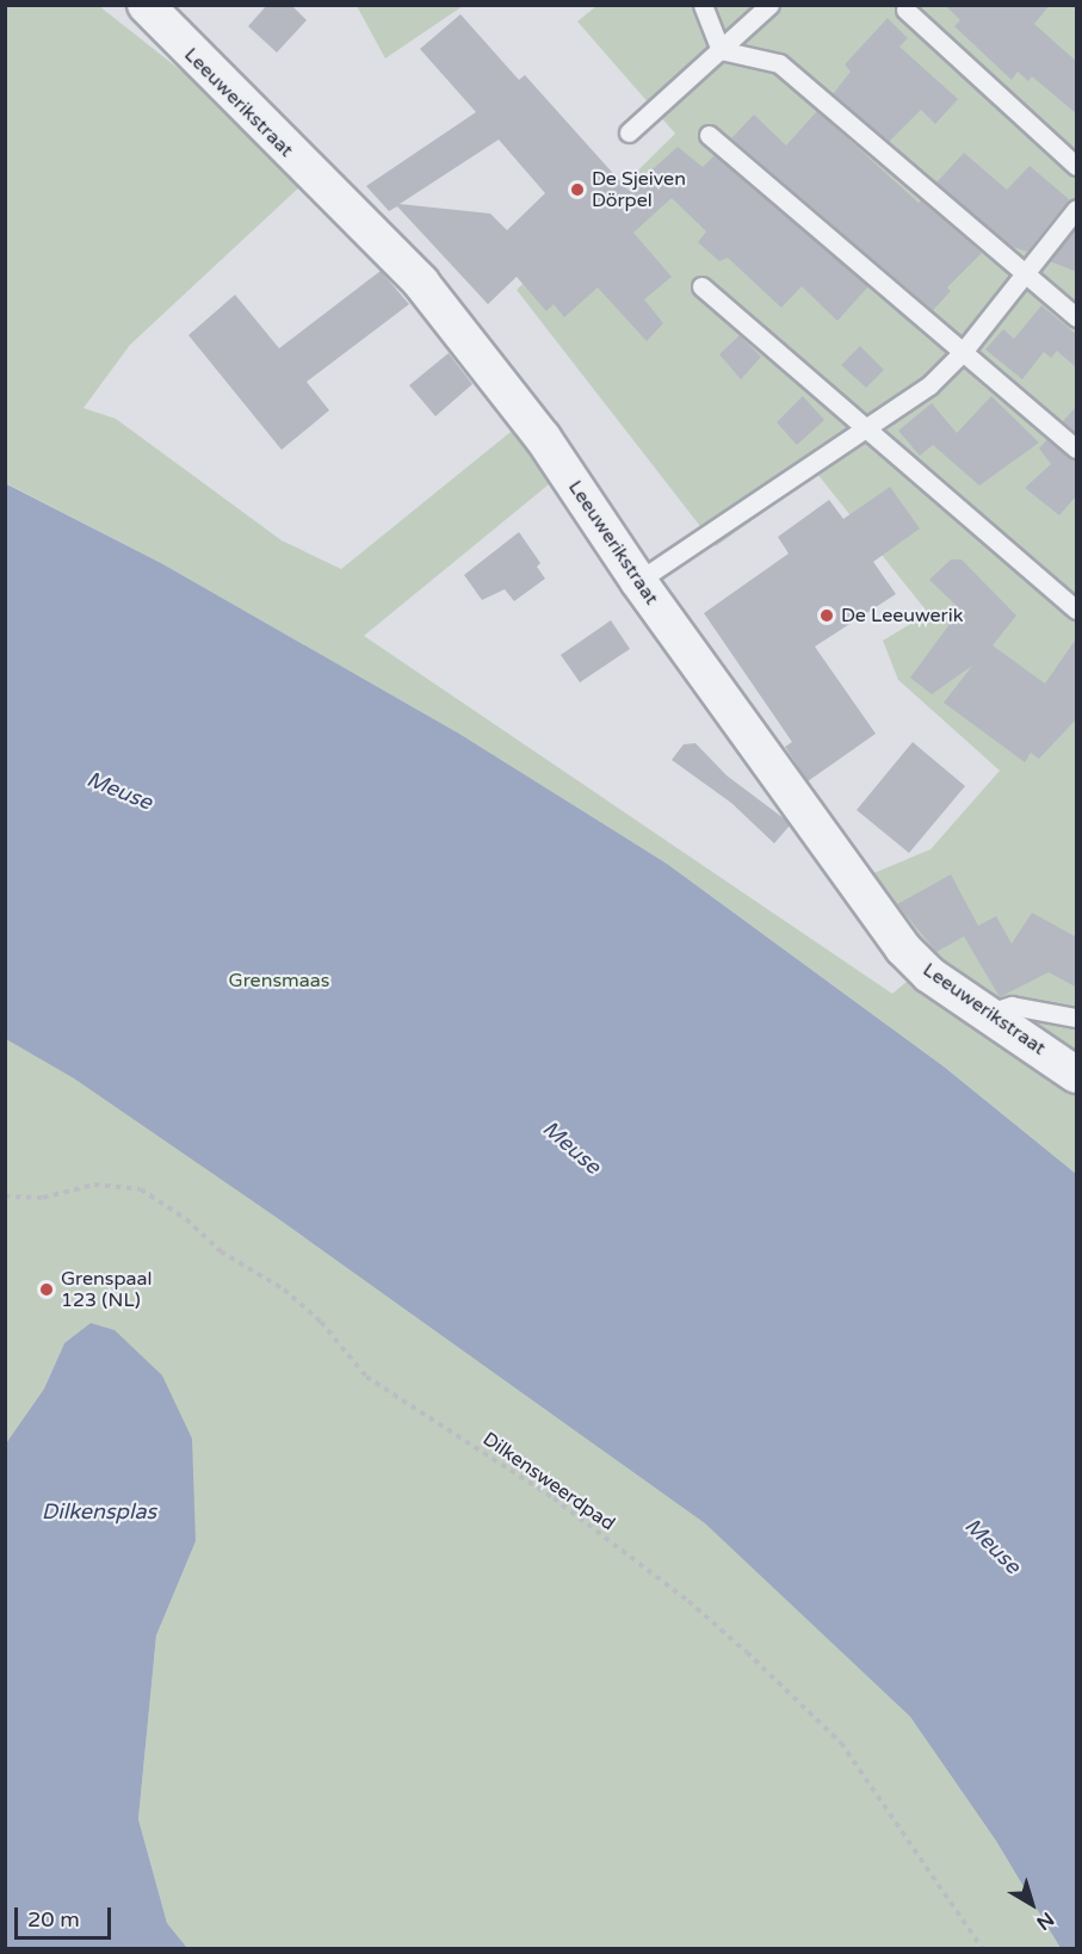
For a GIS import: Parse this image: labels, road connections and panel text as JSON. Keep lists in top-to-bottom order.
{
  "streets": {
    "street": ["Leeuwerikstraat"],
    "path": ["Dilkensweerdpad"]
  },
  "water": ["Meuse", "Dilkensplas"],
  "parks": ["Grensmaas"],
  "places": ["De Sjeiven Dörpel", "De Leeuwerik", "Grenspaal 123 (NL)"],
  "scale_bar": "20 m",
  "north": "bottom right"
}
